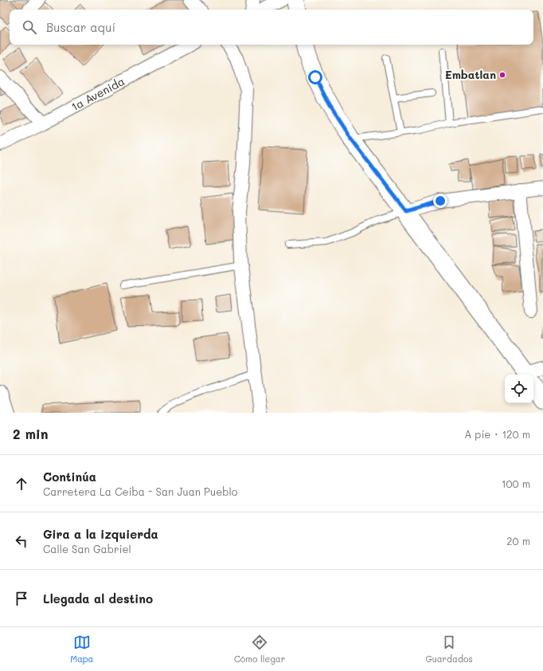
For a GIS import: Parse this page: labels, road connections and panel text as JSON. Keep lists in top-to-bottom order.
{
  "streets": {
    "street": ["1a Avenida"]
  },
  "places": ["Embatlan"],
  "page": {
    "search": "Buscar aquí",
    "heading": ["2 min", "A pie · 120 m"],
    "list": [
      ["Continúa", "Carretera La Ceiba - San Juan Pueblo", "100 m"],
      ["Gira a la izquierda", "Calle San Gabriel", "20 m"],
      "Llegada al destino"
    ],
    "nav": ["Mapa", "Cómo llegar", "Guardados"]
  }
}
